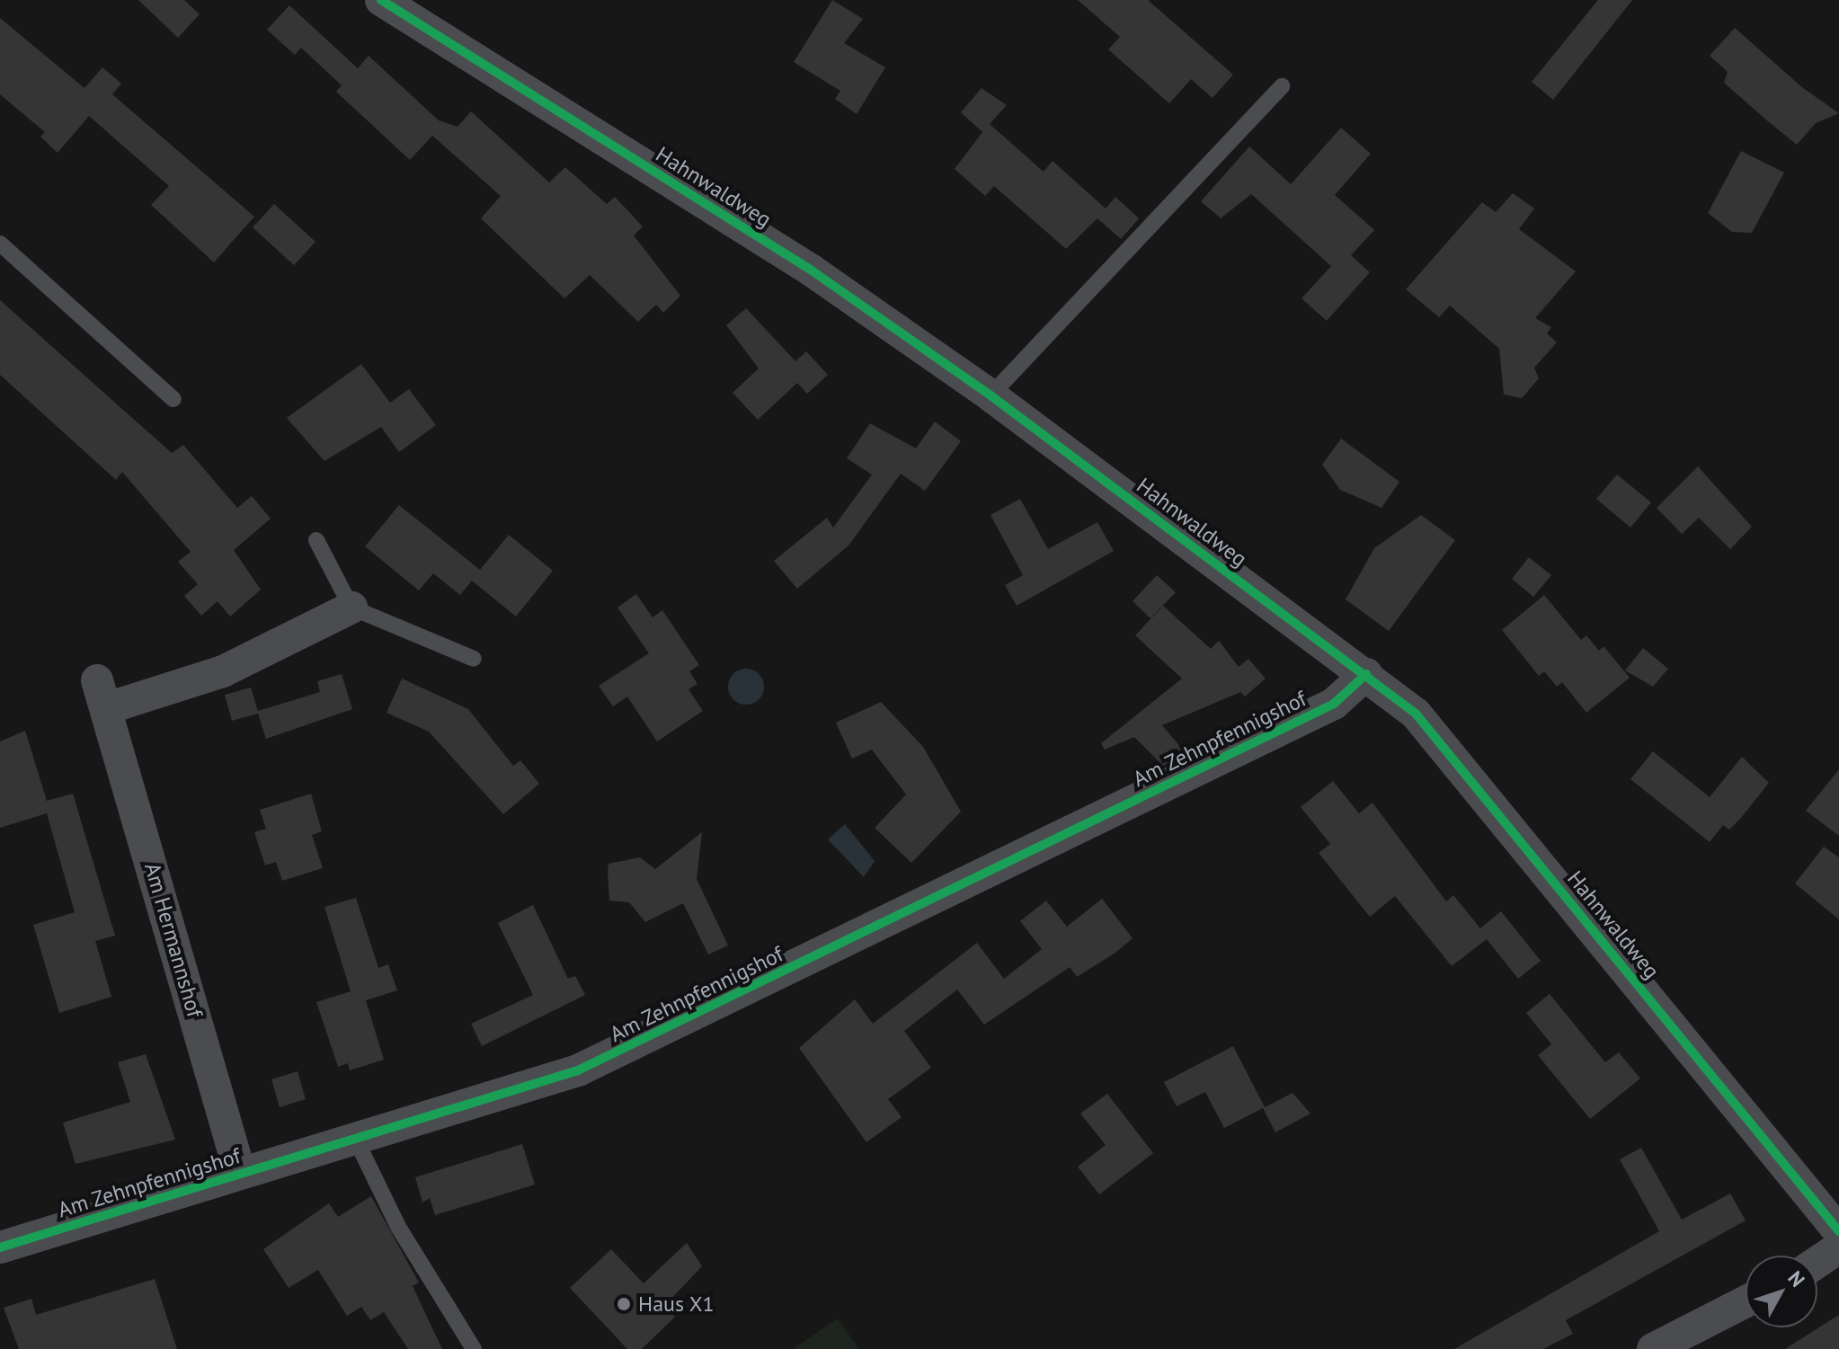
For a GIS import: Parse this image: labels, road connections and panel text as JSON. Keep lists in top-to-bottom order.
{
  "streets": {
    "street": ["Hahnwaldweg", "Am Zehnpfennigshof", "Am Hermannshof"]
  },
  "crossings": [
    ["Hahnwaldweg", "Am Zehnpfennigshof"],
    ["Am Zehnpfennigshof", "Am Hermannshof"]
  ],
  "places": ["Haus X1"],
  "north": "top right"
}
